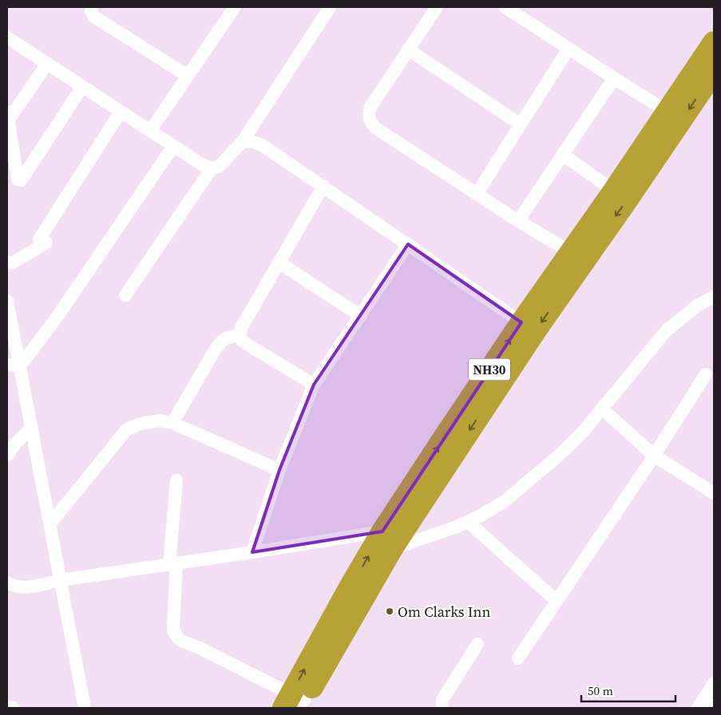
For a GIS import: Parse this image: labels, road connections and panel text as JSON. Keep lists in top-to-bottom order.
{
  "streets": {
    "highway": ["NH30"]
  },
  "places": ["Om Clarks Inn"],
  "scale_bar": "50 m"
}
